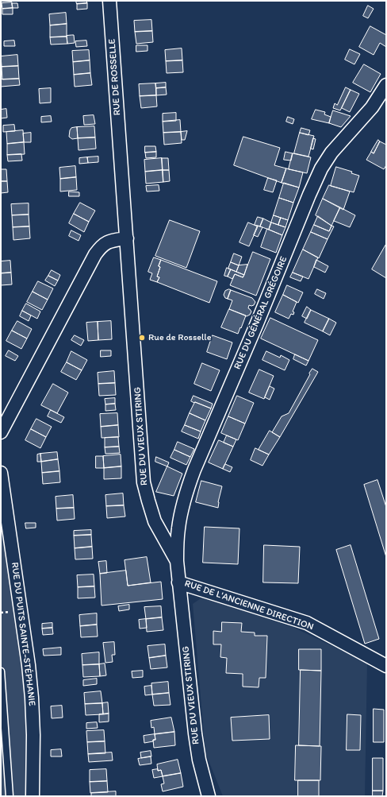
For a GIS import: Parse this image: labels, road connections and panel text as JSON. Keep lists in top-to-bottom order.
{
  "streets": {
    "street": [
      "RUE DE ROSSELLE",
      "RUE DU GÉNÉRAL GRÉGOIRE",
      "RUE DU VIEUX STIRING",
      "RUE DE L'ANCIENNE DIRECTION",
      "RUE DU PUITS SAINTE-STÉPHANIE"
    ]
  },
  "crossings": [
    ["RUE DE ROSSELLE", "RUE DU VIEUX STIRING"],
    ["RUE DU GÉNÉRAL GRÉGOIRE", "RUE DU VIEUX STIRING"],
    ["RUE DU VIEUX STIRING", "RUE DE L'ANCIENNE DIRECTION"]
  ],
  "places": ["Rue de Rosselle"]
}
